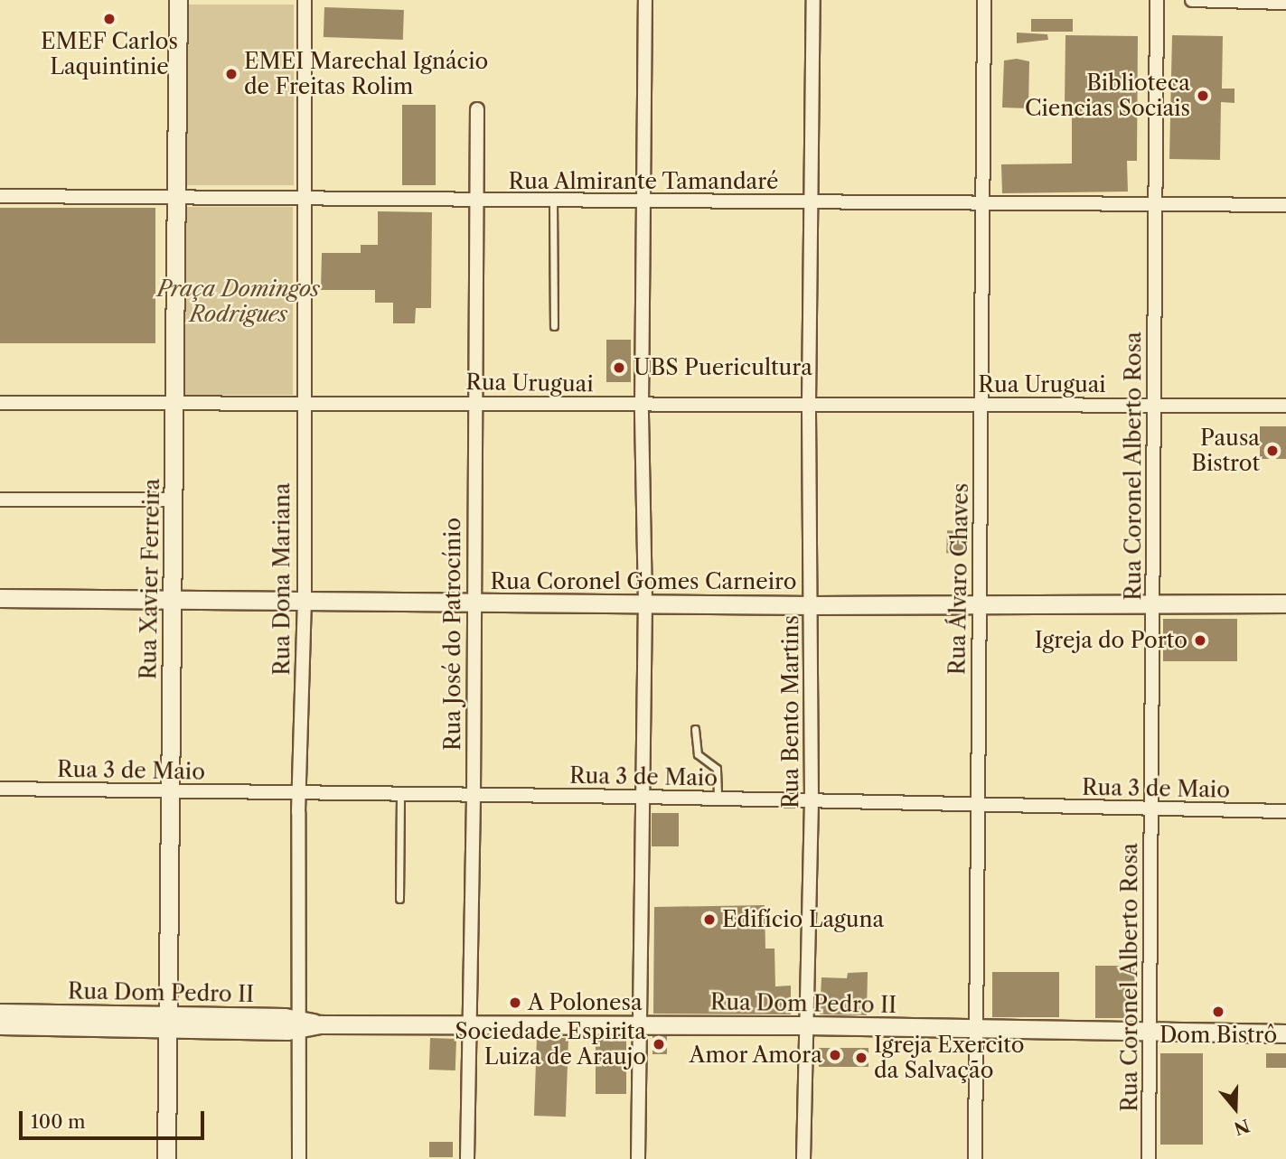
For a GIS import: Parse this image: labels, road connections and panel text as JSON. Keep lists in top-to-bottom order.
{
  "streets": {
    "street": [
      "Rua Almirante Tamandaré",
      "Rua Uruguai",
      "Rua Coronel Alberto Rosa",
      "Rua Xavier Ferreira",
      "Rua Dona Mariana",
      "Rua Álvaro Chaves",
      "Rua Coronel Gomes Carneiro",
      "Rua José do Patrocínio",
      "Rua Bento Martins",
      "Rua 3 de Maio",
      "Rua Dom Pedro II"
    ]
  },
  "crossings": [
    ["Rua Almirante Tamandaré", "Rua Coronel Alberto Rosa"],
    ["Rua Almirante Tamandaré", "Rua Xavier Ferreira"],
    ["Rua Almirante Tamandaré", "Rua Dona Mariana"],
    ["Rua Almirante Tamandaré", "Rua Álvaro Chaves"],
    ["Rua Almirante Tamandaré", "Rua José do Patrocínio"],
    ["Rua Almirante Tamandaré", "Rua Bento Martins"],
    ["Rua Uruguai", "Rua Coronel Alberto Rosa"],
    ["Rua Uruguai", "Rua Xavier Ferreira"],
    ["Rua Uruguai", "Rua Dona Mariana"],
    ["Rua Uruguai", "Rua Álvaro Chaves"],
    ["Rua Uruguai", "Rua José do Patrocínio"],
    ["Rua Uruguai", "Rua Bento Martins"],
    ["Rua Coronel Alberto Rosa", "Rua Coronel Gomes Carneiro"],
    ["Rua Coronel Alberto Rosa", "Rua 3 de Maio"],
    ["Rua Coronel Alberto Rosa", "Rua Dom Pedro II"],
    ["Rua Xavier Ferreira", "Rua Coronel Gomes Carneiro"],
    ["Rua Xavier Ferreira", "Rua 3 de Maio"],
    ["Rua Xavier Ferreira", "Rua Dom Pedro II"],
    ["Rua Dona Mariana", "Rua Coronel Gomes Carneiro"],
    ["Rua Dona Mariana", "Rua 3 de Maio"],
    ["Rua Dona Mariana", "Rua Dom Pedro II"],
    ["Rua Álvaro Chaves", "Rua Coronel Gomes Carneiro"],
    ["Rua Álvaro Chaves", "Rua 3 de Maio"],
    ["Rua Álvaro Chaves", "Rua Dom Pedro II"],
    ["Rua Coronel Gomes Carneiro", "Rua José do Patrocínio"],
    ["Rua Coronel Gomes Carneiro", "Rua Bento Martins"],
    ["Rua José do Patrocínio", "Rua 3 de Maio"],
    ["Rua José do Patrocínio", "Rua Dom Pedro II"],
    ["Rua Bento Martins", "Rua 3 de Maio"],
    ["Rua Bento Martins", "Rua Dom Pedro II"]
  ],
  "parks": ["Praça Domingos Rodrigues"],
  "places": [
    "EMEF Carlos Laquintinie",
    "EMEI Marechal Ignácio de Freitas Rolim",
    "Biblioteca Ciencias Sociais",
    "UBS Puericultura",
    "Pausa Bistrot",
    "Igreja do Porto",
    "Edifício Laguna",
    "A Polonesa",
    "Dom Bistrô",
    "Sociedade Espirita Luiza de Araujo",
    "Amor Amora",
    "Igreja Exercito da Salvação"
  ],
  "scale_bar": "100 m",
  "north": "bottom"
}
